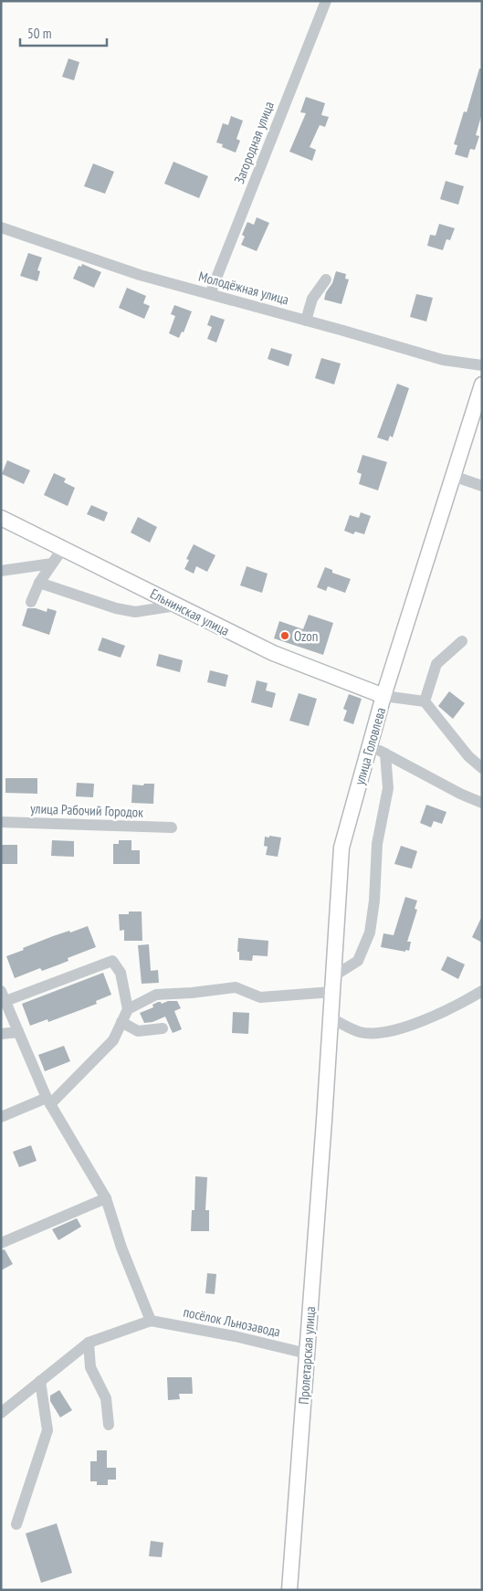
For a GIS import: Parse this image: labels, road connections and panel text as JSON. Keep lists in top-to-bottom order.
{
  "streets": {
    "main road": ["Ельнинская улица", "улица Головлева", "Пролетарская улица"],
    "street": [
      "Загородная улица",
      "Молодёжная улица",
      "улица Рабочий Городок",
      "посёлок Льнозавода"
    ]
  },
  "crossings": [
    ["Загородная улица", "Молодёжная улица"],
    ["Ельнинская улица", "улица Головлева"],
    ["улица Головлева", "Пролетарская улица"],
    ["посёлок Льнозавода", "Пролетарская улица"]
  ],
  "places": ["Ozon"],
  "scale_bar": "50 m"
}
